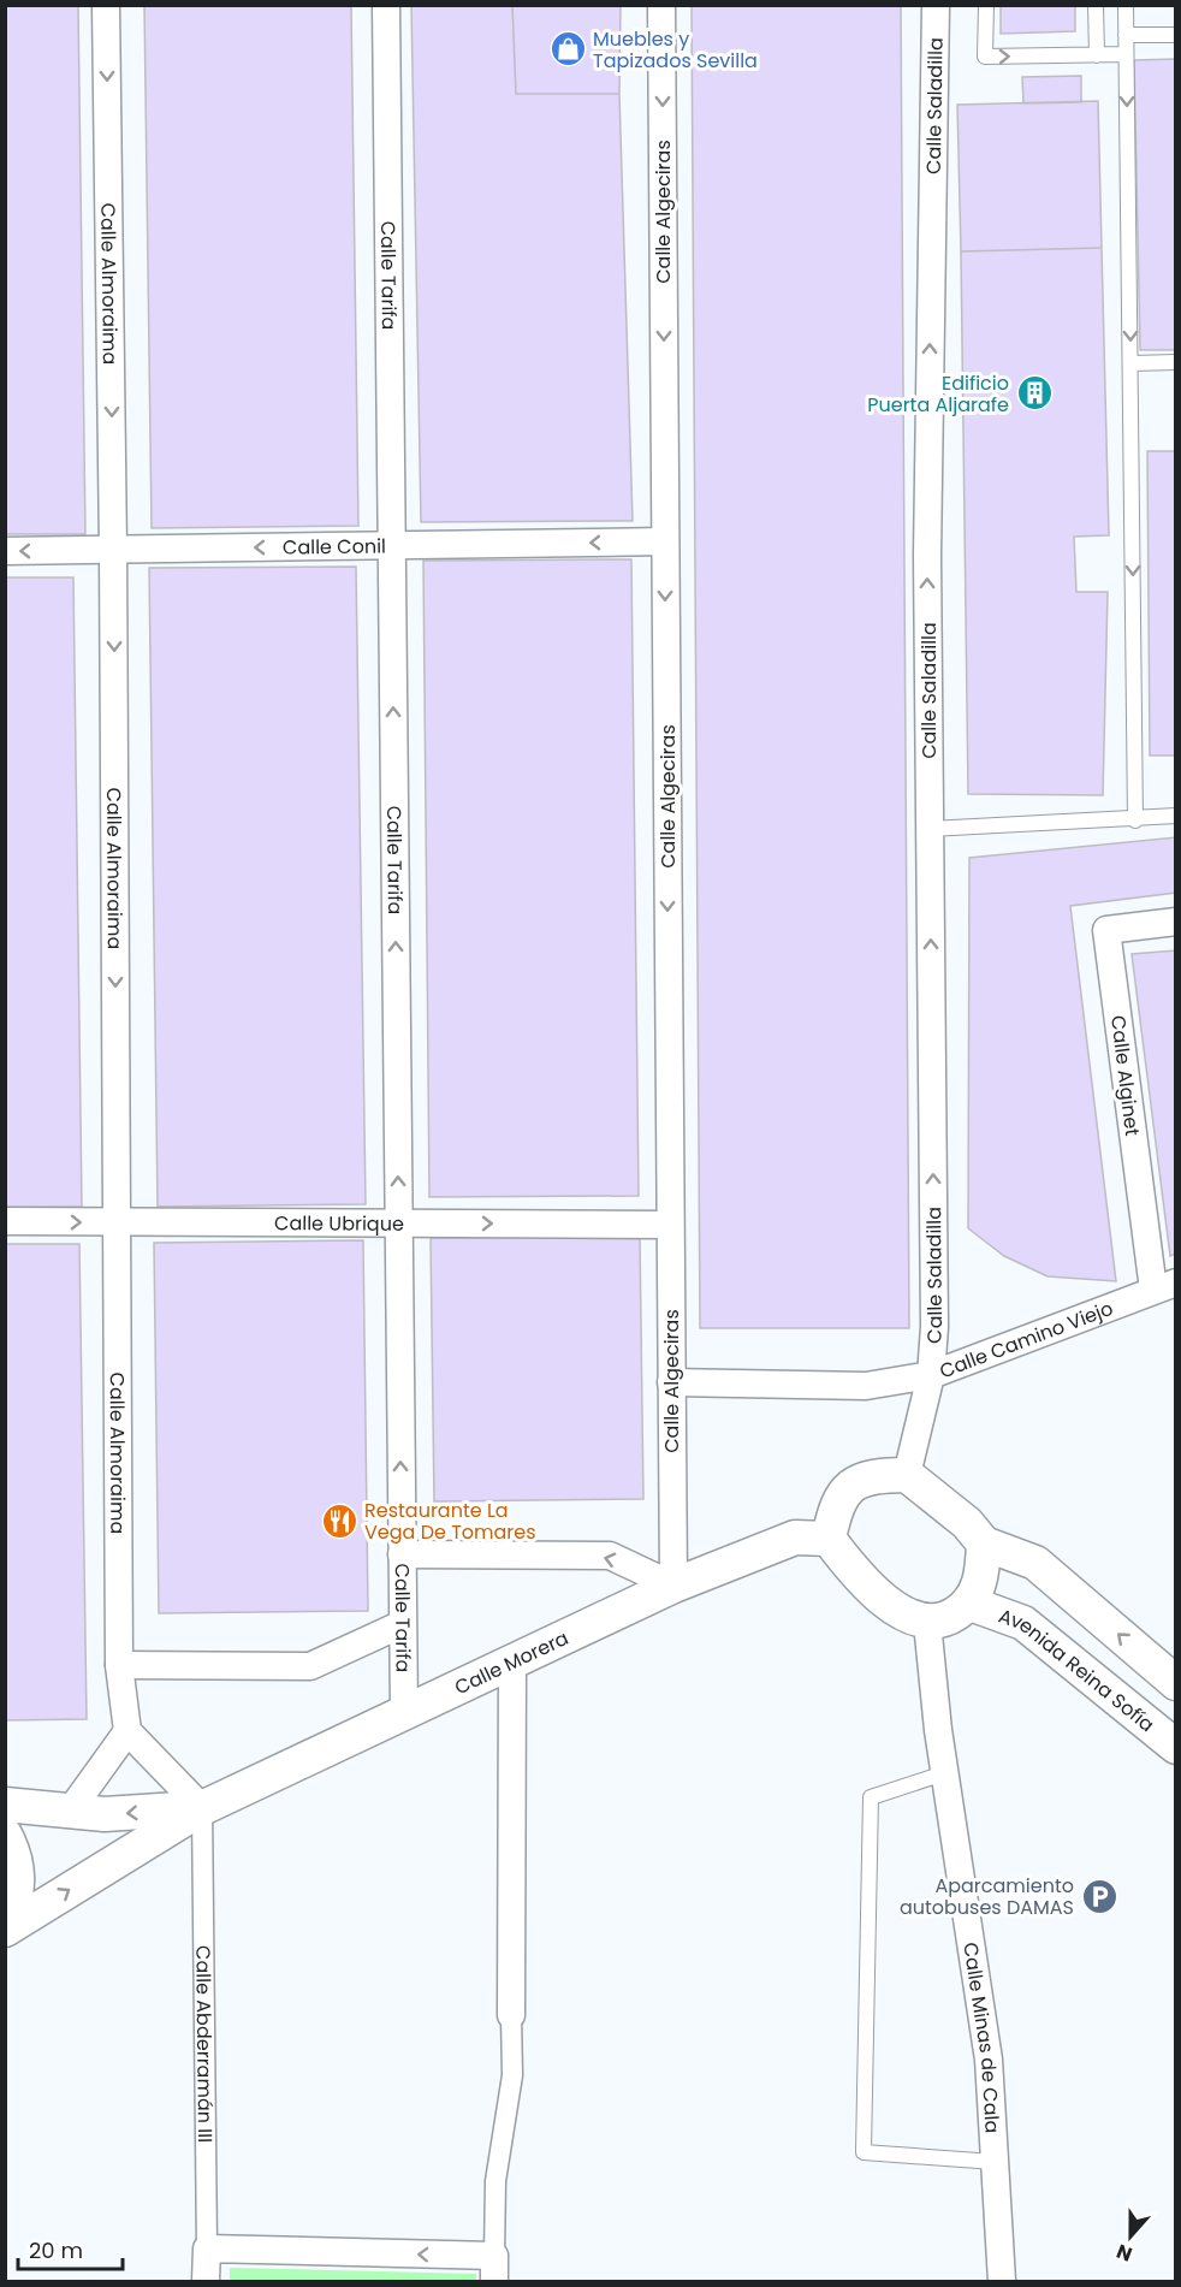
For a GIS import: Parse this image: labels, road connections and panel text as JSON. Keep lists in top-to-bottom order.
{
  "streets": {
    "street": [
      "Calle Saladilla",
      "Calle Algeciras",
      "Calle Tarifa",
      "Calle Almoraima",
      "Calle Conil",
      "Calle Alginet",
      "Calle Ubrique",
      "Calle Camino Viejo",
      "Calle Morera",
      "Avenida Reina Sofía",
      "Calle Minas de Cala",
      "Calle Abderramán III"
    ]
  },
  "crossings": [
    ["Calle Saladilla", "Calle Camino Viejo"],
    ["Calle Algeciras", "Calle Conil"],
    ["Calle Algeciras", "Calle Ubrique"],
    ["Calle Algeciras", "Calle Morera"],
    ["Calle Tarifa", "Calle Conil"],
    ["Calle Tarifa", "Calle Ubrique"],
    ["Calle Tarifa", "Calle Morera"],
    ["Calle Almoraima", "Calle Conil"],
    ["Calle Almoraima", "Calle Ubrique"],
    ["Calle Alginet", "Calle Camino Viejo"],
    ["Calle Camino Viejo", "Calle Morera"],
    ["Calle Camino Viejo", "Avenida Reina Sofía"],
    ["Calle Camino Viejo", "Calle Minas de Cala"],
    ["Calle Morera", "Avenida Reina Sofía"],
    ["Calle Morera", "Calle Minas de Cala"],
    ["Calle Morera", "Calle Abderramán III"],
    ["Avenida Reina Sofía", "Calle Minas de Cala"]
  ],
  "one_way": [
    "Calle Saladilla",
    "Calle Algeciras",
    "Calle Tarifa",
    "Calle Almoraima",
    "Calle Conil",
    "Calle Ubrique"
  ],
  "places": {
    "shop": ["Muebles y Tapizados Sevilla"],
    "building": ["Edificio Puerta Aljarafe"],
    "restaurant": ["Restaurante La Vega De Tomares"],
    "parking": ["Aparcamiento autobuses DAMAS"]
  },
  "scale_bar": "20 m",
  "north": "bottom"
}
